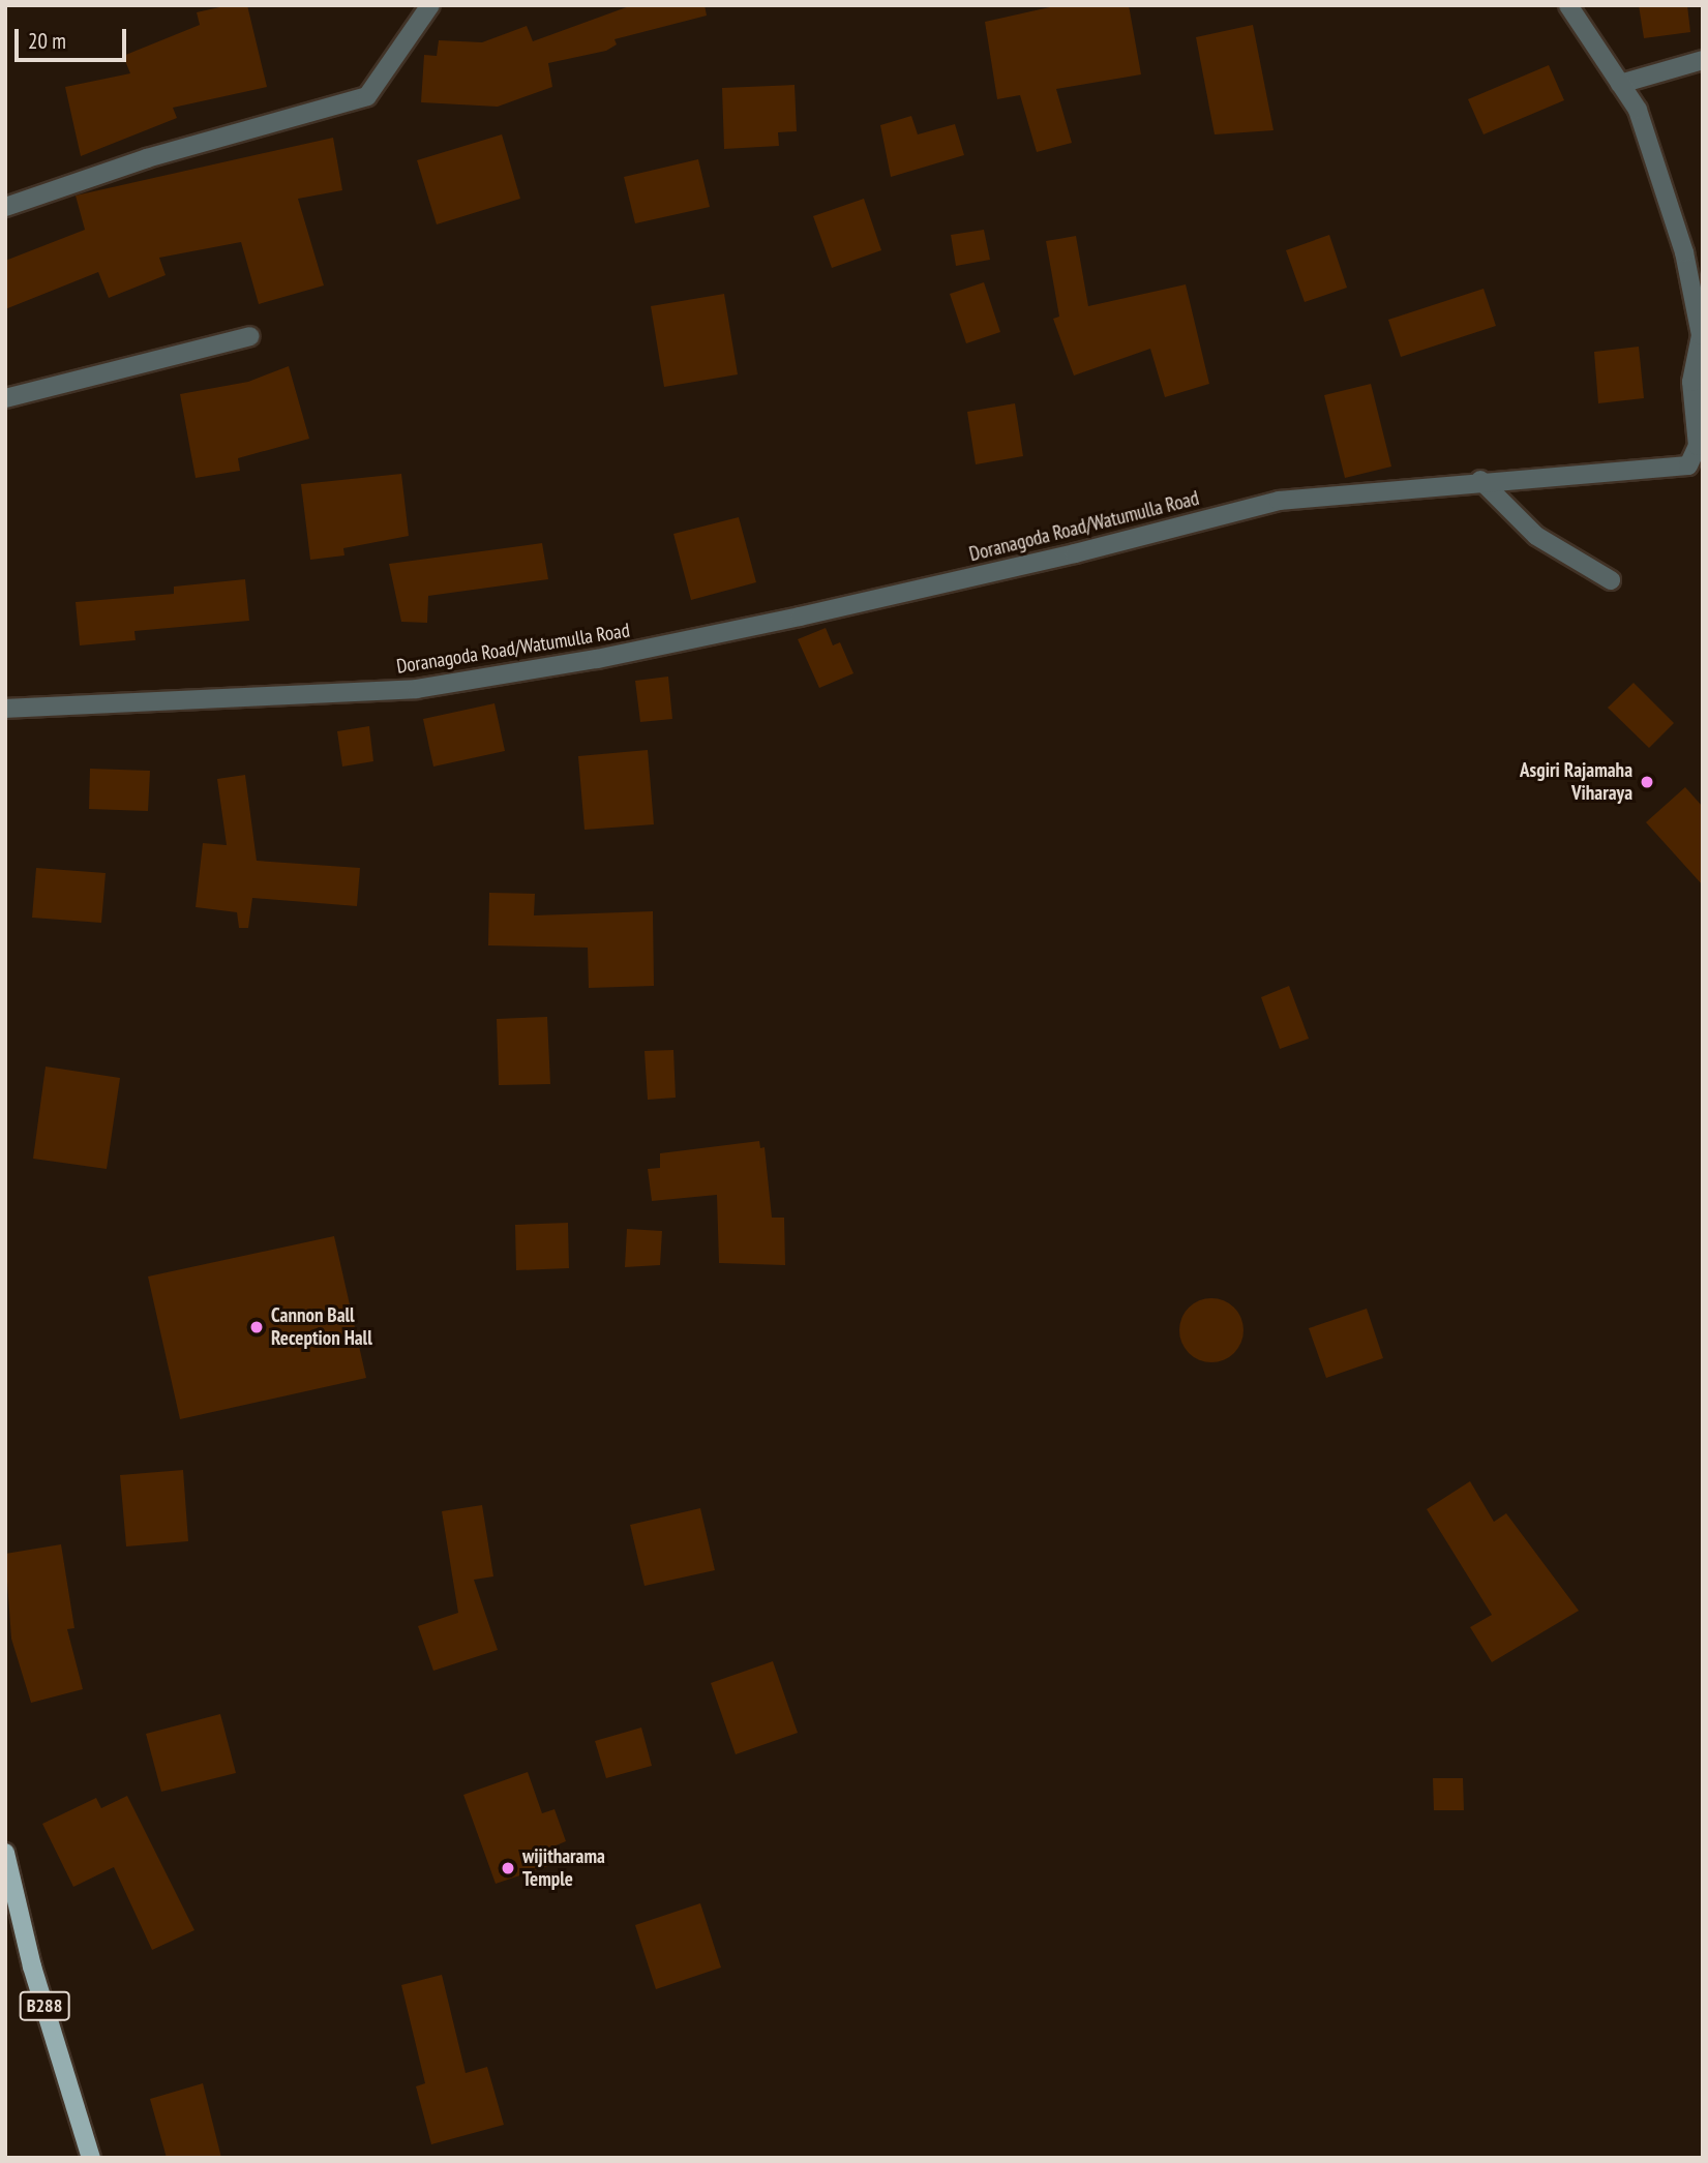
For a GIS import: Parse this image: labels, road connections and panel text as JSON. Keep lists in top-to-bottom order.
{
  "streets": {
    "main road": ["B288"],
    "street": ["Doranagoda Road/Watumulla Road"]
  },
  "places": ["Asgiri Rajamaha Viharaya", "Cannon Ball Reception Hall", "wijitharama Temple"],
  "scale_bar": "20 m"
}
